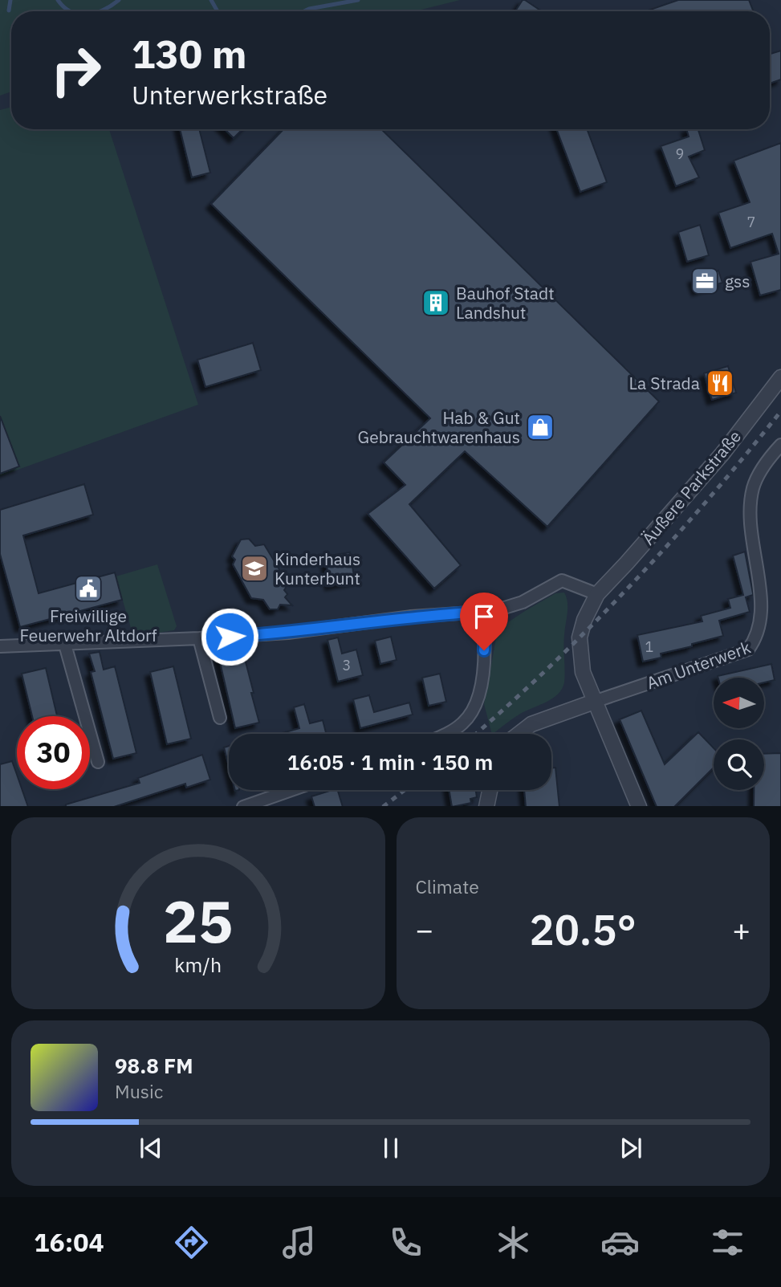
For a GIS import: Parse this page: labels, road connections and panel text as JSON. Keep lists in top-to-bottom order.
{
  "streets": {
    "street": ["Äußere Parkstraße", "Am Unterwerk"]
  },
  "crossings": [
    ["Äußere Parkstraße", "Am Unterwerk"]
  ],
  "places": {
    "office": ["gss"],
    "building": ["Bauhof Stadt Landshut"],
    "restaurant": ["La Strada"],
    "shop": ["Hab & Gut Gebrauchtwarenhaus"],
    "school or university": ["Kinderhaus Kunterbunt"],
    "public building": ["Freiwillige Feuerwehr Altdorf"]
  },
  "house_numbers": [
    "9",
    "7",
    "1",
    "3"
  ],
  "north": "left",
  "page": {
    "turn": ["130 m", "Unterwerkstraße"],
    "limit": "30",
    "trip": "16:05 · 1 min · 150 m",
    "tile": "Climate",
    "heat": ["−", "20.5°", "+"],
    "song": ["98.8 FM", "Music"],
    "tabs": "16:04",
    "gauge": ["25", "km/h"]
  }
}
